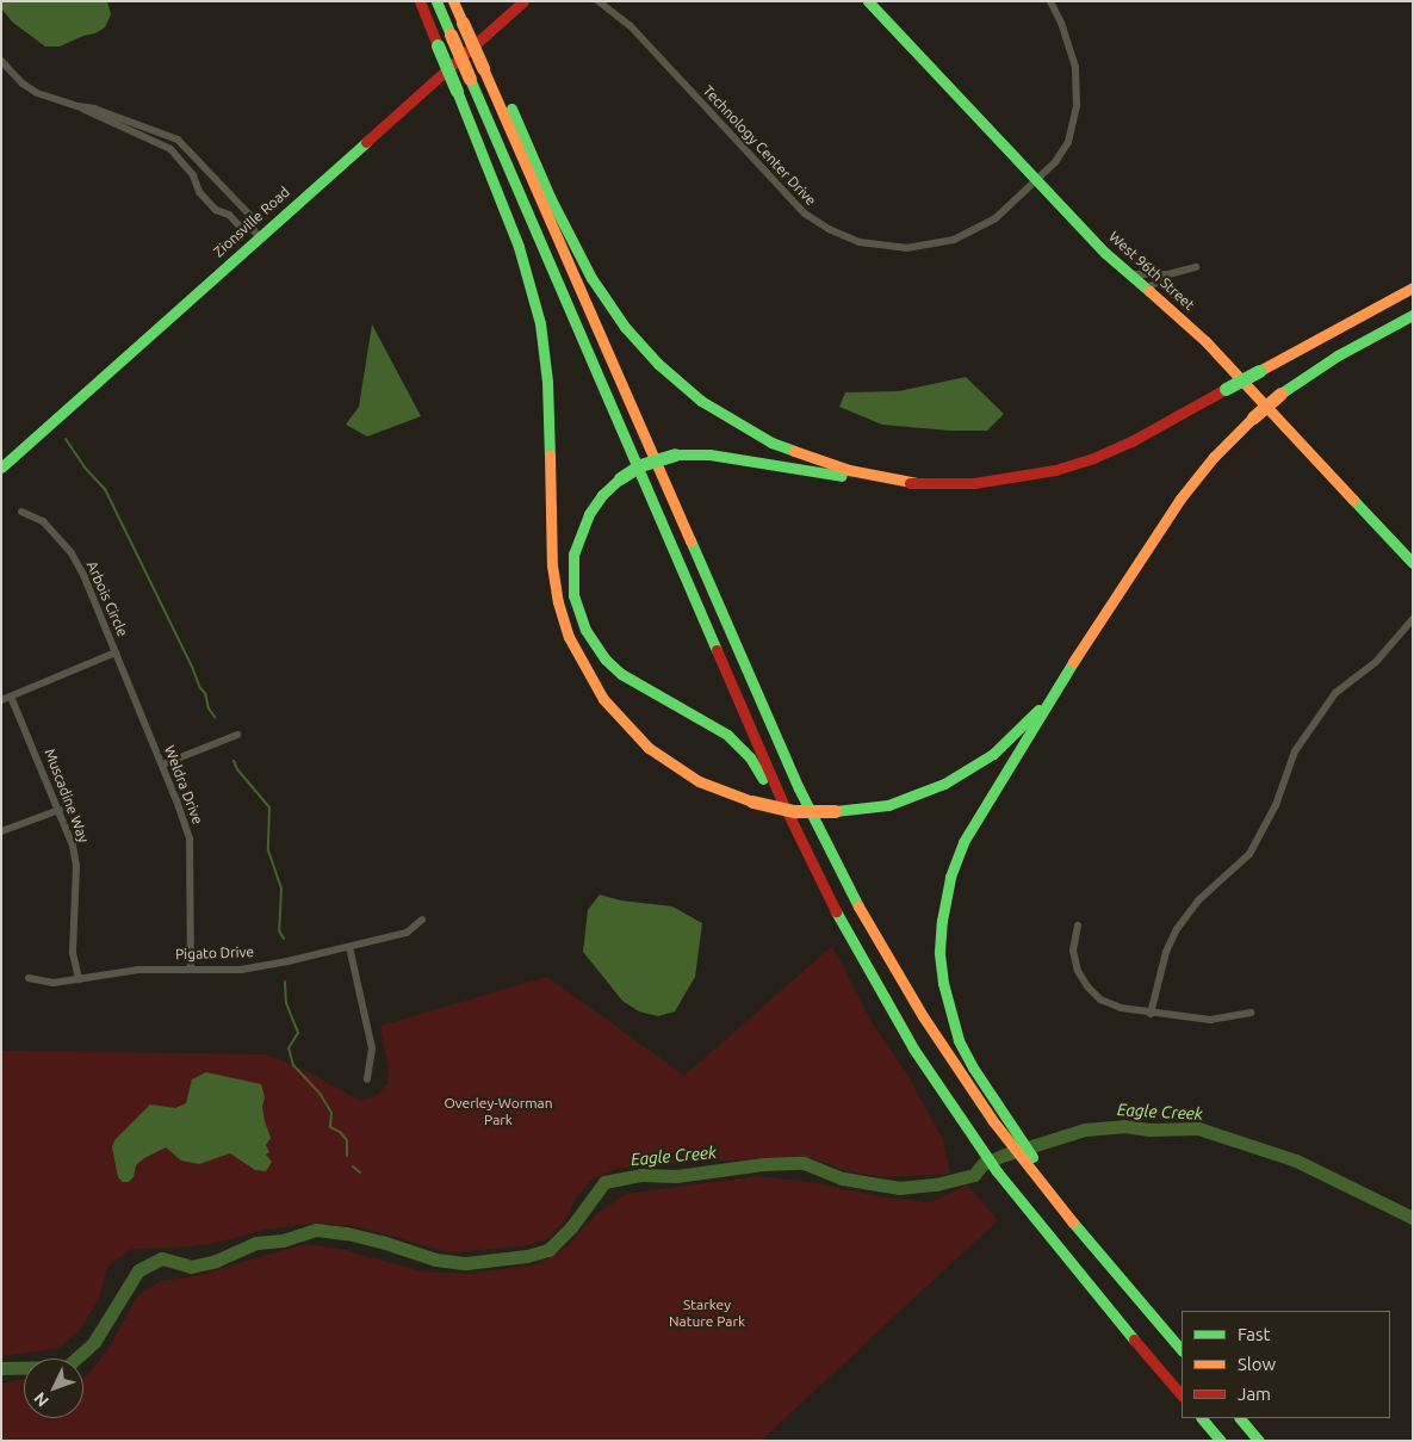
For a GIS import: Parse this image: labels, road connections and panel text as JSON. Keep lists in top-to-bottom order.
{
  "streets": {
    "main road": ["Zionsville Road", "West 96th Street"],
    "street": [
      "Technology Center Drive",
      "Arbois Circle",
      "Weldra Drive",
      "Muscadine Way",
      "Pigato Drive"
    ]
  },
  "crossings": [
    ["Technology Center Drive", "West 96th Street"],
    ["Arbois Circle", "Weldra Drive"],
    ["Weldra Drive", "Pigato Drive"],
    ["Muscadine Way", "Pigato Drive"]
  ],
  "water": ["Eagle Creek"],
  "parks": ["Overley-Worman Park", "Starkey Nature Park"],
  "legend": ["Fast", "Slow", "Jam"],
  "north": "bottom left"
}
